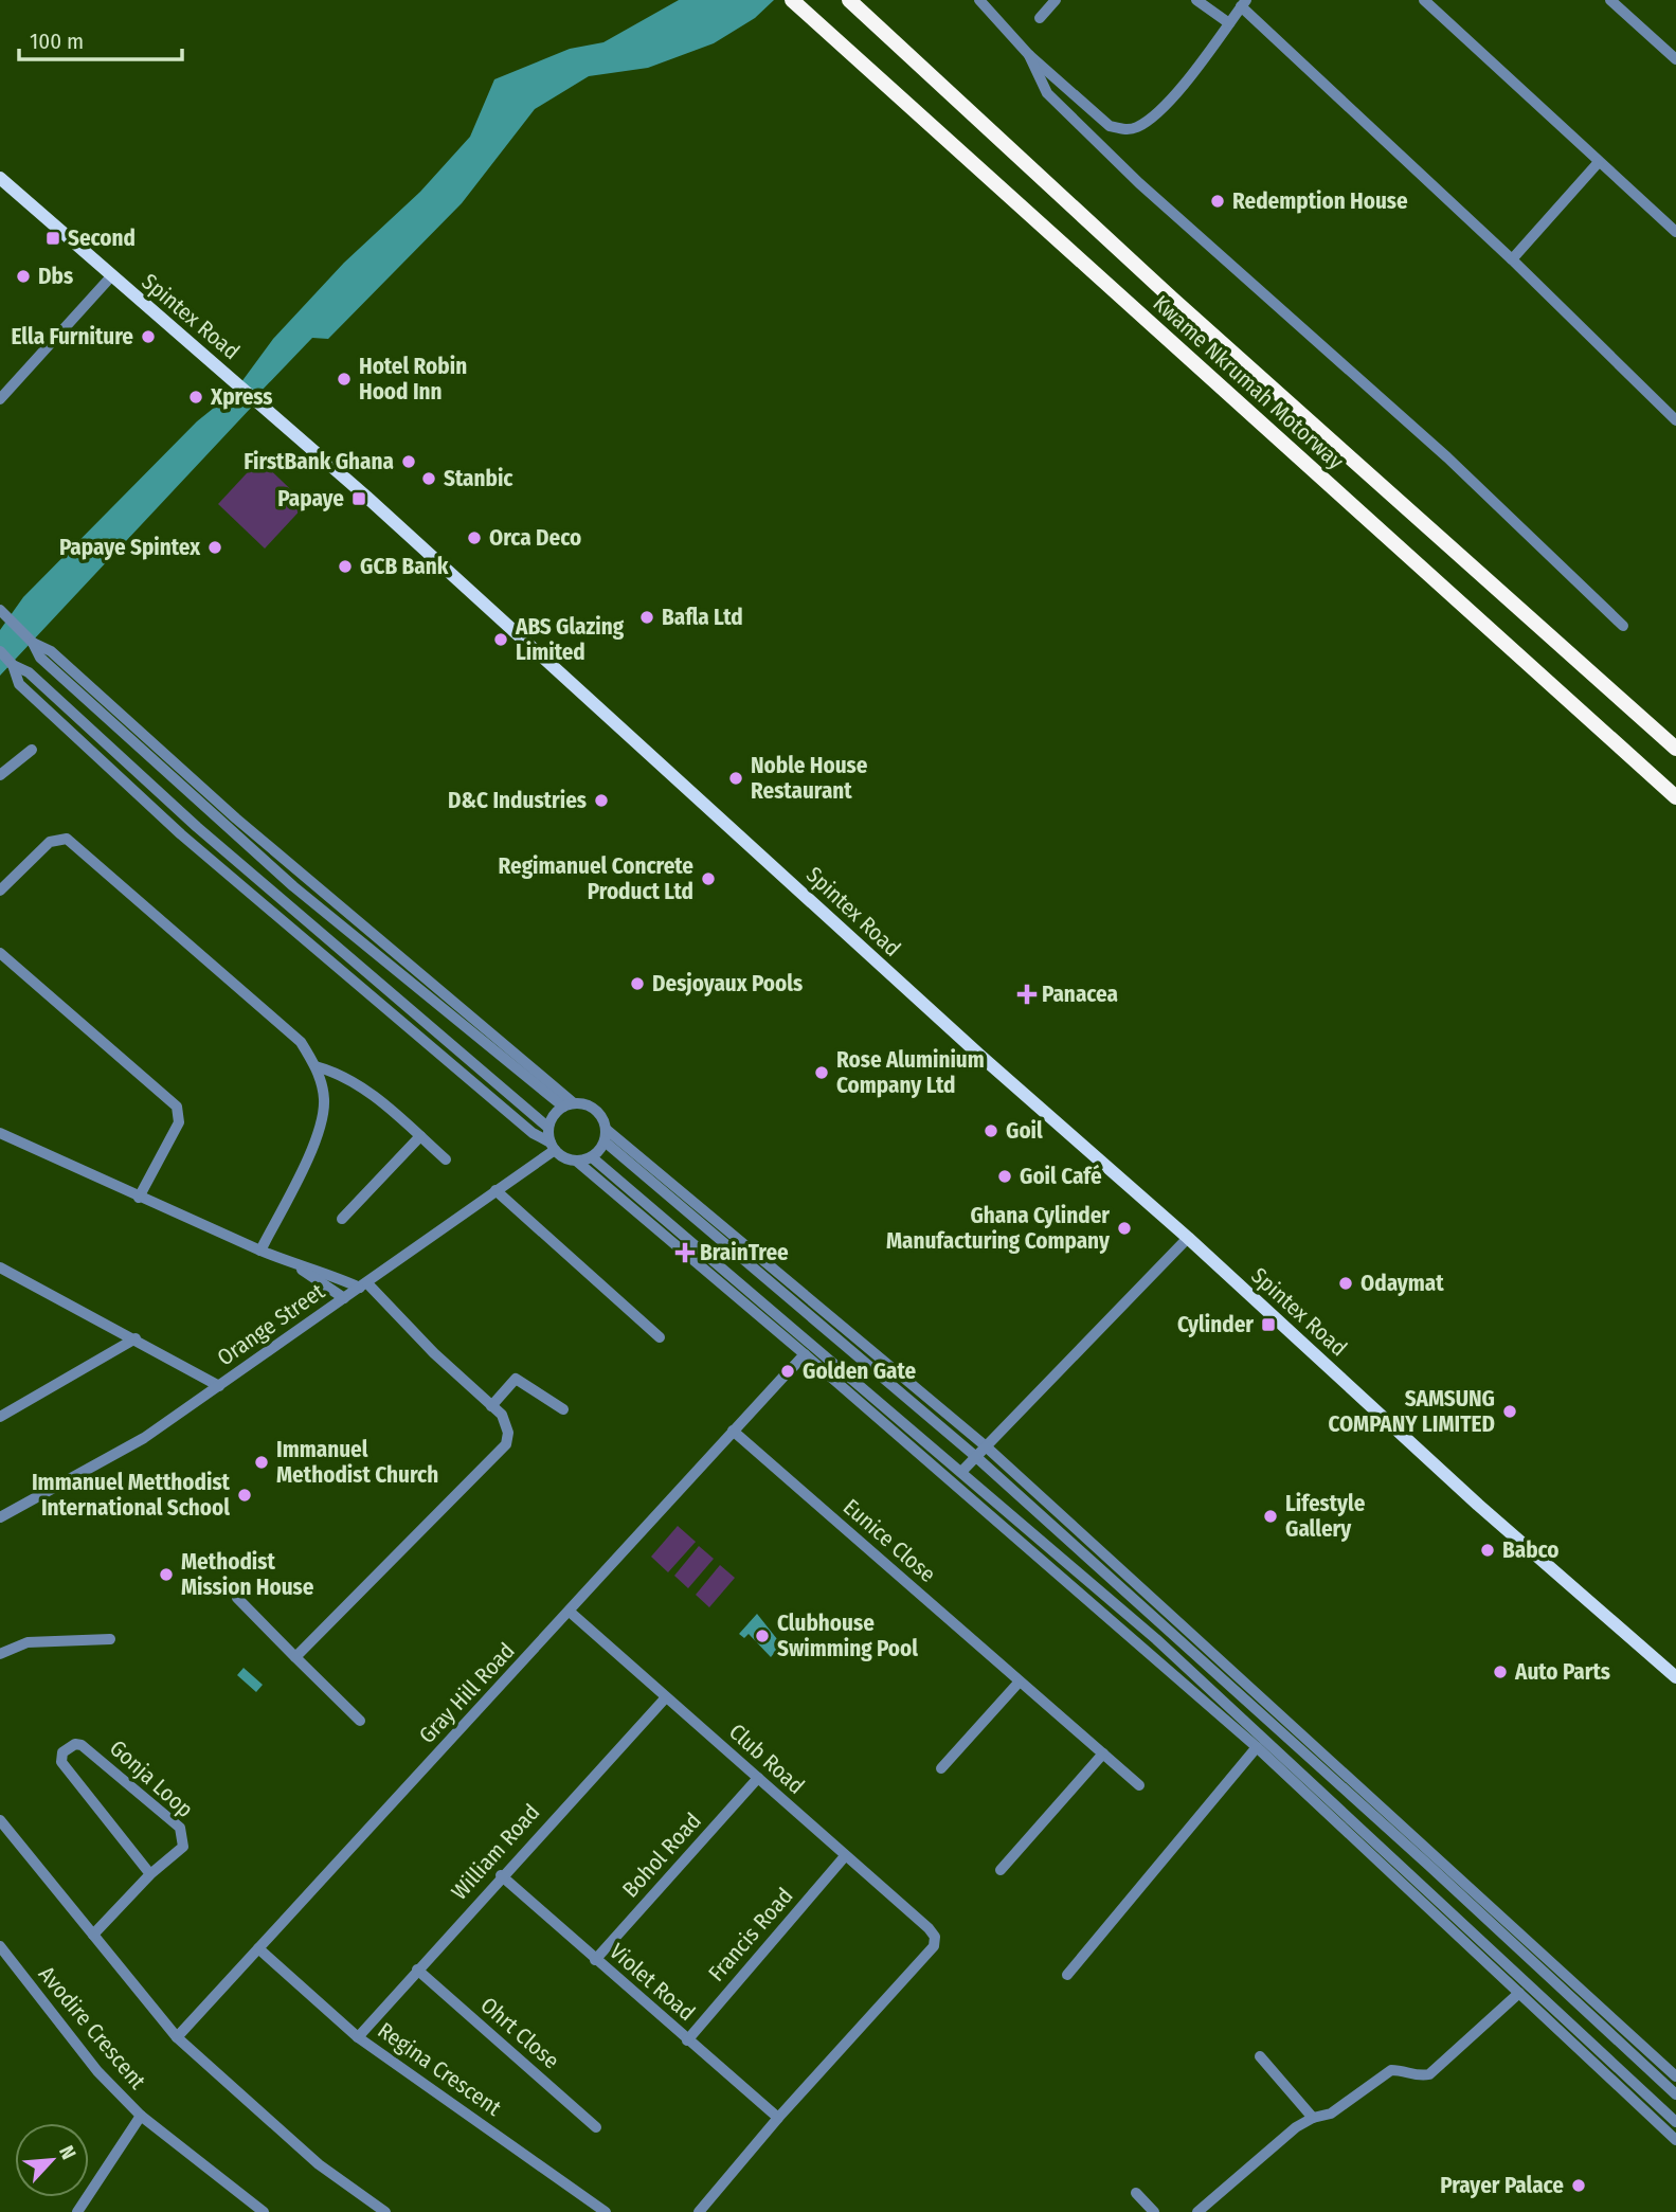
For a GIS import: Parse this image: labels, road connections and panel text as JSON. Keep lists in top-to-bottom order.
{
  "streets": {
    "highway": ["Kwame Nkrumah Motorway"],
    "main road": ["Spintex Road"],
    "street": [
      "Orange Street",
      "Eunice Close",
      "Gray Hill Road",
      "Club Road",
      "Gonja Loop",
      "William Road",
      "Bohol Road",
      "Francis Road",
      "Violet Road",
      "Avodire Crescent",
      "Ohrt Close",
      "Regina Crescent"
    ]
  },
  "crossings": [
    ["Eunice Close", "Gray Hill Road"],
    ["Gray Hill Road", "Club Road"],
    ["Gray Hill Road", "Regina Crescent"],
    ["Club Road", "William Road"],
    ["Club Road", "Bohol Road"],
    ["Club Road", "Francis Road"],
    ["Club Road", "Violet Road"],
    ["William Road", "Violet Road"],
    ["William Road", "Ohrt Close"],
    ["William Road", "Regina Crescent"],
    ["Bohol Road", "Violet Road"],
    ["Francis Road", "Violet Road"]
  ],
  "places": {
    "other": [
      "Redemption House",
      "Dbs",
      "Ella Furniture",
      "Hotel Robin Hood Inn",
      "Xpress",
      "FirstBank Ghana",
      "Stanbic",
      "Orca Deco",
      "Papaye Spintex",
      "GCB Bank",
      "Bafla Ltd",
      "ABS Glazing Limited",
      "Noble House Restaurant",
      "D&C Industries",
      "Regimanuel Concrete Product Ltd",
      "Desjoyaux Pools",
      "Rose Aluminium Company Ltd",
      "Goil",
      "Goil Café",
      "Ghana Cylinder Manufacturing Company",
      "Odaymat",
      "Golden Gate",
      "SAMSUNG COMPANY LIMITED",
      "Immanuel Methodist Church",
      "Immanuel Metthodist International School",
      "Lifestyle Gallery",
      "Babco",
      "Methodist Mission House",
      "Clubhouse Swimming Pool",
      "Auto Parts",
      "Prayer Palace"
    ],
    "transit": ["Second", "Papaye", "Cylinder"],
    "health": ["Panacea", "BrainTree"]
  },
  "scale_bar": "100 m",
  "north": "top right"
}
